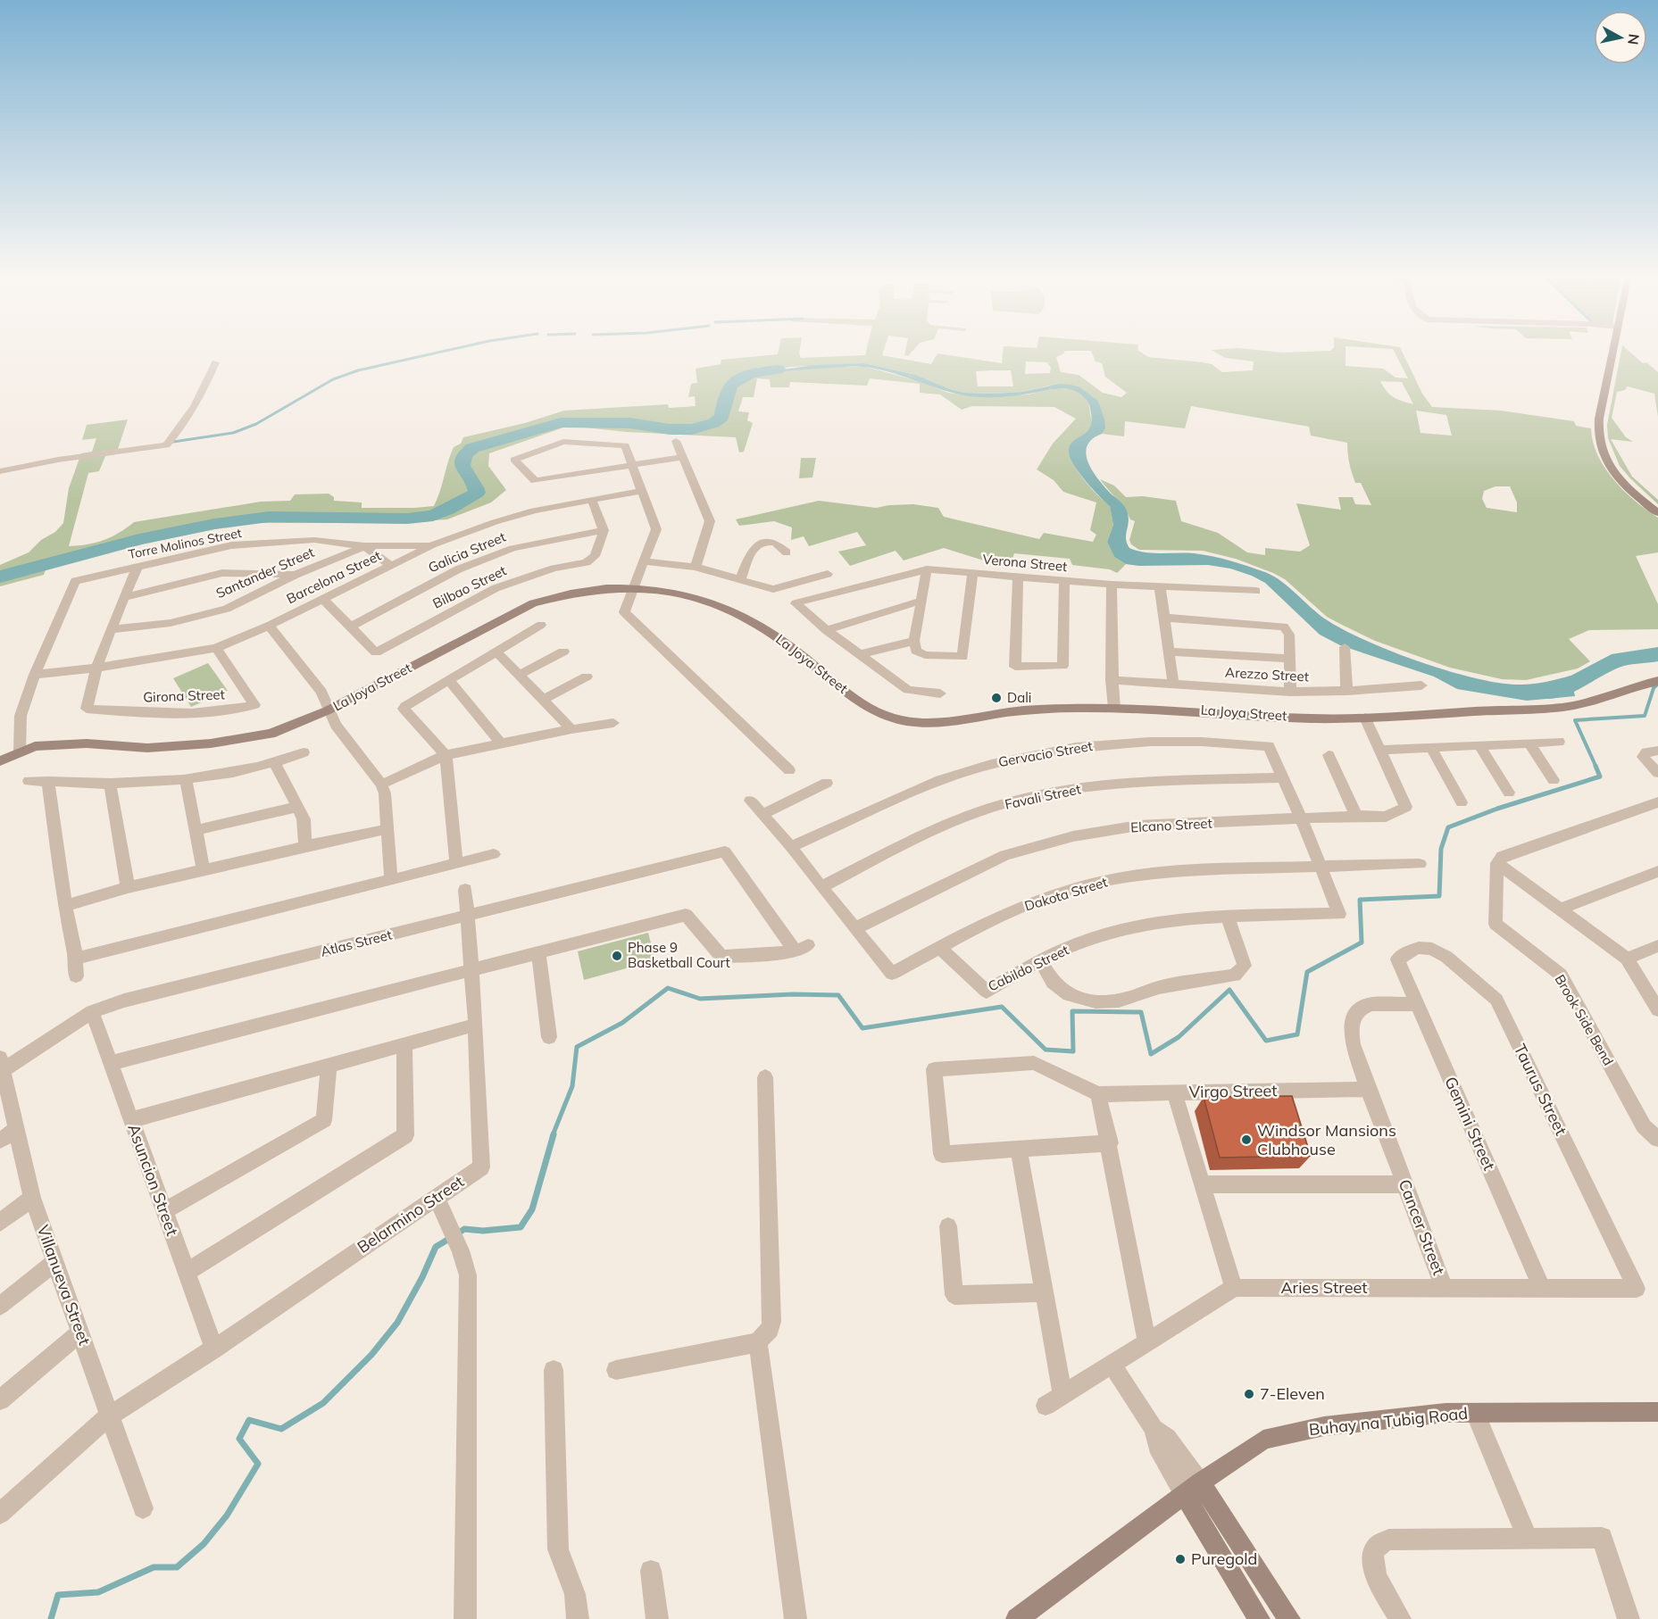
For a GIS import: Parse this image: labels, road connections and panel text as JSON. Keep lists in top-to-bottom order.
{
  "streets": {
    "street": [
      "Torre Molinos Street",
      "Galicia Street",
      "Verona Street",
      "Santander Street",
      "Barcelona Street",
      "Bilbao Street",
      "La Joya Street",
      "Arezzo Street",
      "Girona Street",
      "Gervacio Street",
      "Favali Street",
      "Elcano Street",
      "Dakota Street",
      "Atlas Street",
      "Cabildo Street",
      "Brook Side Bend",
      "Taurus Street",
      "Virgo Street",
      "Gemini Street",
      "Asuncion Street",
      "Belarmino Street",
      "Cancer Street",
      "Villanueva Street",
      "Aries Street",
      "Buhay na Tubig Road"
    ]
  },
  "crossings": [
    ["Torre Molinos Street", "Santander Street"],
    ["Torre Molinos Street", "Barcelona Street"],
    ["Galicia Street", "Bilbao Street"],
    ["Barcelona Street", "Bilbao Street"],
    ["Barcelona Street", "Girona Street"],
    ["La Joya Street", "Elcano Street"],
    ["Gervacio Street", "Favali Street"],
    ["Gervacio Street", "Elcano Street"],
    ["Gervacio Street", "Dakota Street"],
    ["Gervacio Street", "Cabildo Street"],
    ["Elcano Street", "Dakota Street"],
    ["Dakota Street", "Cabildo Street"],
    ["Atlas Street", "Asuncion Street"],
    ["Atlas Street", "Belarmino Street"],
    ["Atlas Street", "Villanueva Street"],
    ["Taurus Street", "Gemini Street"],
    ["Taurus Street", "Aries Street"],
    ["Virgo Street", "Cancer Street"],
    ["Gemini Street", "Cancer Street"],
    ["Gemini Street", "Aries Street"],
    ["Asuncion Street", "Belarmino Street"],
    ["Belarmino Street", "Villanueva Street"],
    ["Cancer Street", "Aries Street"]
  ],
  "places": [
    "Dali",
    "Phase 9 Basketball Court",
    "Windsor Mansions Clubhouse",
    "7-Eleven",
    "Puregold"
  ],
  "north": "right"
}
